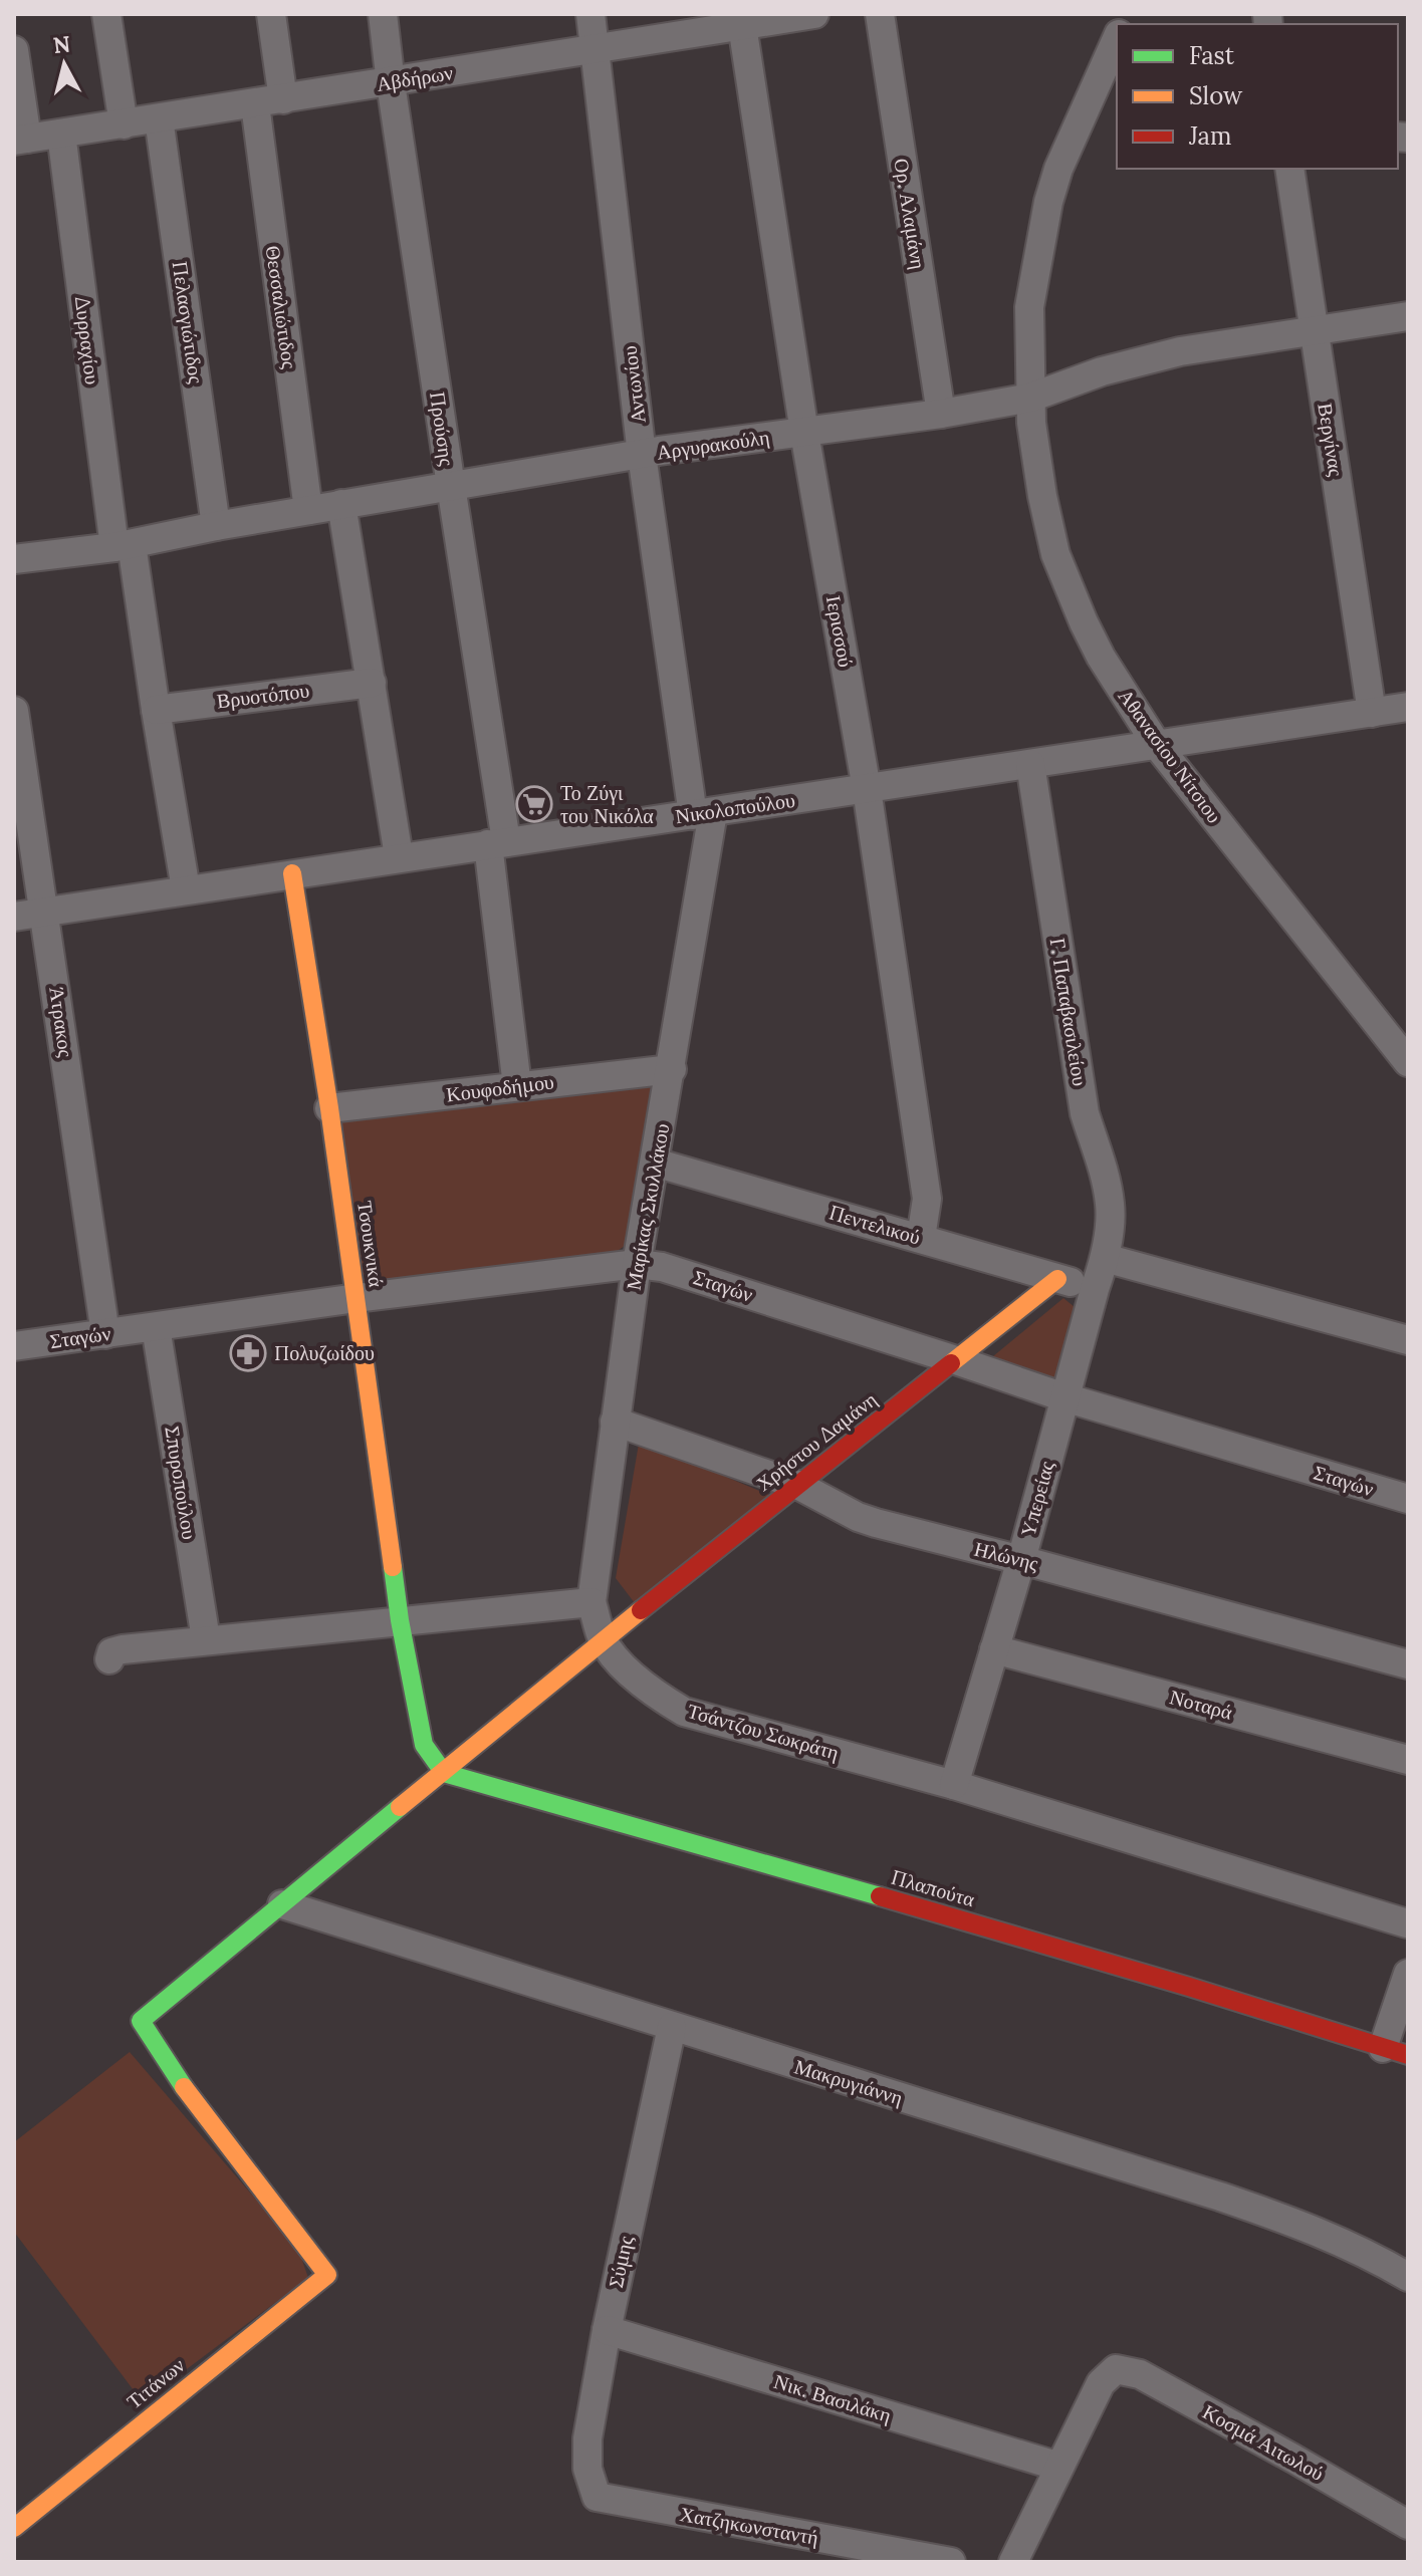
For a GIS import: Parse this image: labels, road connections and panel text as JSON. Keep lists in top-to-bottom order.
{
  "streets": {
    "street": [
      "Αβδήρων",
      "Ορ. Αλαμάνη",
      "Θεσσαλιώτιδος",
      "Πελασγιώτιδος",
      "Δυρραχίου",
      "Αντωνίου",
      "Προύσης",
      "Βεργίνας",
      "Αργυρακούλη",
      "Ιερισσού",
      "Βρυοτόπου",
      "Αθανασίου Νίτσιου",
      "Νικολοπούλου",
      "Γ. Παπαβασιλείου",
      "Άτρακος",
      "Κουφοδήμου",
      "Μαρίκας Σκυλλάκου",
      "Πεντελικού",
      "Τσουκνικά",
      "Σταγών",
      "Χρήστου Δαμάνη",
      "Σπυροπούλου",
      "Υπερείας",
      "Ηλώνης",
      "Νοταρά",
      "Τσάντζου Σωκράτη",
      "Πλαπούτα",
      "Μακρυγιάννη",
      "Σύμης",
      "Τιτάνων",
      "Νικ. Βασιλάκη",
      "Κοσμά Αιτωλού",
      "Χατζηκωνσταντή"
    ]
  },
  "crossings": [
    ["Αβδήρων", "Θεσσαλιώτιδος"],
    ["Αβδήρων", "Πελασγιώτιδος"],
    ["Αβδήρων", "Δυρραχίου"],
    ["Αβδήρων", "Αντωνίου"],
    ["Αβδήρων", "Προύσης"],
    ["Αβδήρων", "Ιερισσού"],
    ["Ορ. Αλαμάνη", "Αργυρακούλη"],
    ["Θεσσαλιώτιδος", "Αργυρακούλη"],
    ["Πελασγιώτιδος", "Αργυρακούλη"],
    ["Δυρραχίου", "Αργυρακούλη"],
    ["Δυρραχίου", "Βρυοτόπου"],
    ["Δυρραχίου", "Νικολοπούλου"],
    ["Αντωνίου", "Αργυρακούλη"],
    ["Αντωνίου", "Νικολοπούλου"],
    ["Αντωνίου", "Μαρίκας Σκυλλάκου"],
    ["Προύσης", "Αργυρακούλη"],
    ["Προύσης", "Νικολοπούλου"],
    ["Προύσης", "Κουφοδήμου"],
    ["Βεργίνας", "Αργυρακούλη"],
    ["Βεργίνας", "Νικολοπούλου"],
    ["Αργυρακούλη", "Ιερισσού"],
    ["Αργυρακούλη", "Αθανασίου Νίτσιου"],
    ["Ιερισσού", "Νικολοπούλου"],
    ["Ιερισσού", "Πεντελικού"],
    ["Αθανασίου Νίτσιου", "Νικολοπούλου"],
    ["Νικολοπούλου", "Γ. Παπαβασιλείου"],
    ["Νικολοπούλου", "Άτρακος"],
    ["Νικολοπούλου", "Μαρίκας Σκυλλάκου"],
    ["Νικολοπούλου", "Τσουκνικά"],
    ["Γ. Παπαβασιλείου", "Υπερείας"],
    ["Άτρακος", "Σταγών"],
    ["Κουφοδήμου", "Μαρίκας Σκυλλάκου"],
    ["Κουφοδήμου", "Τσουκνικά"],
    ["Μαρίκας Σκυλλάκου", "Πεντελικού"],
    ["Μαρίκας Σκυλλάκου", "Σταγών"],
    ["Μαρίκας Σκυλλάκου", "Ηλώνης"],
    ["Μαρίκας Σκυλλάκου", "Τσάντζου Σωκράτη"],
    ["Πεντελικού", "Χρήστου Δαμάνη"],
    ["Πεντελικού", "Υπερείας"],
    ["Τσουκνικά", "Σταγών"],
    ["Τσουκνικά", "Χρήστου Δαμάνη"],
    ["Τσουκνικά", "Πλαπούτα"],
    ["Σταγών", "Χρήστου Δαμάνη"],
    ["Σταγών", "Σπυροπούλου"],
    ["Σταγών", "Υπερείας"],
    ["Χρήστου Δαμάνη", "Ηλώνης"],
    ["Χρήστου Δαμάνη", "Τσάντζου Σωκράτη"],
    ["Χρήστου Δαμάνη", "Πλαπούτα"],
    ["Χρήστου Δαμάνη", "Μακρυγιάννη"],
    ["Χρήστου Δαμάνη", "Τιτάνων"],
    ["Υπερείας", "Ηλώνης"],
    ["Υπερείας", "Νοταρά"],
    ["Υπερείας", "Τσάντζου Σωκράτη"],
    ["Μακρυγιάννη", "Σύμης"],
    ["Σύμης", "Νικ. Βασιλάκη"],
    ["Σύμης", "Χατζηκωνσταντή"],
    ["Νικ. Βασιλάκη", "Κοσμά Αιτωλού"]
  ],
  "places": {
    "supermarket": ["Το Ζύγι του Νικόλα"],
    "pharmacy": ["Πολυζωίδου"]
  },
  "legend": ["Fast", "Slow", "Jam"],
  "north": "top"
}
